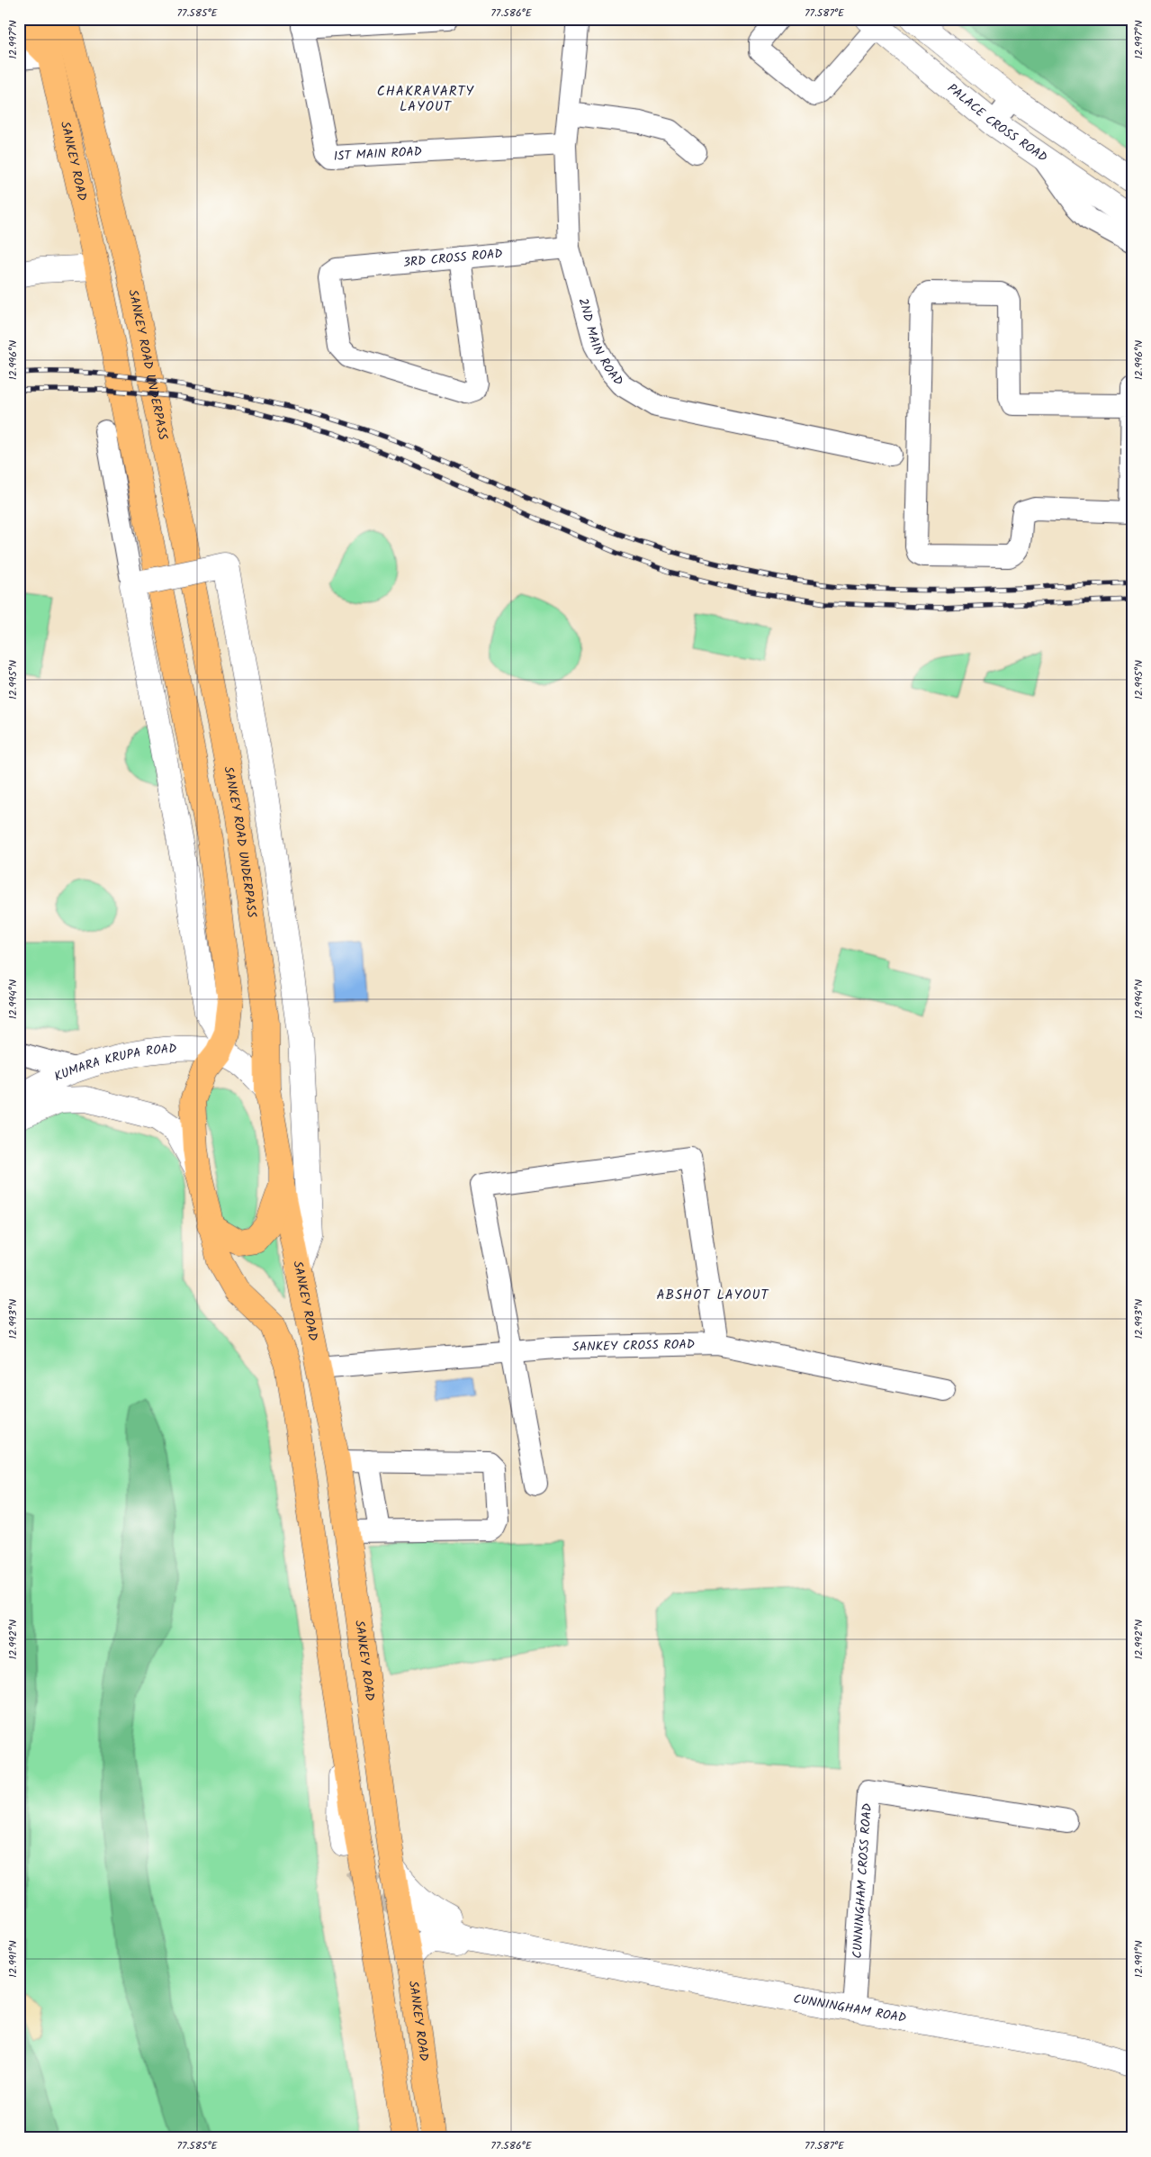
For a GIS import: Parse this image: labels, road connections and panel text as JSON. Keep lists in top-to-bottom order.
{
  "streets": {
    "main road": ["SANKEY ROAD", "SANKEY ROAD UNDERPASS"],
    "street": [
      "PALACE CROSS ROAD",
      "1ST MAIN ROAD",
      "3RD CROSS ROAD",
      "2ND MAIN ROAD",
      "KUMARA KRUPA ROAD",
      "SANKEY CROSS ROAD",
      "CUNNINGHAM CROSS ROAD",
      "CUNNINGHAM ROAD"
    ]
  },
  "crossings": [
    ["1ST MAIN ROAD", "2ND MAIN ROAD"],
    ["SANKEY ROAD", "SANKEY ROAD UNDERPASS"],
    ["SANKEY ROAD", "SANKEY CROSS ROAD"],
    ["3RD CROSS ROAD", "2ND MAIN ROAD"],
    ["CUNNINGHAM CROSS ROAD", "CUNNINGHAM ROAD"]
  ],
  "districts": ["CHAKRAVARTY LAYOUT", "ABSHOT LAYOUT"],
  "coordinates": [
    "77.585°E",
    "77.586°E",
    "77.587°E",
    "12.997°N",
    "12.996°N",
    "12.995°N",
    "12.994°N",
    "12.993°N",
    "12.992°N",
    "12.991°N"
  ]
}
